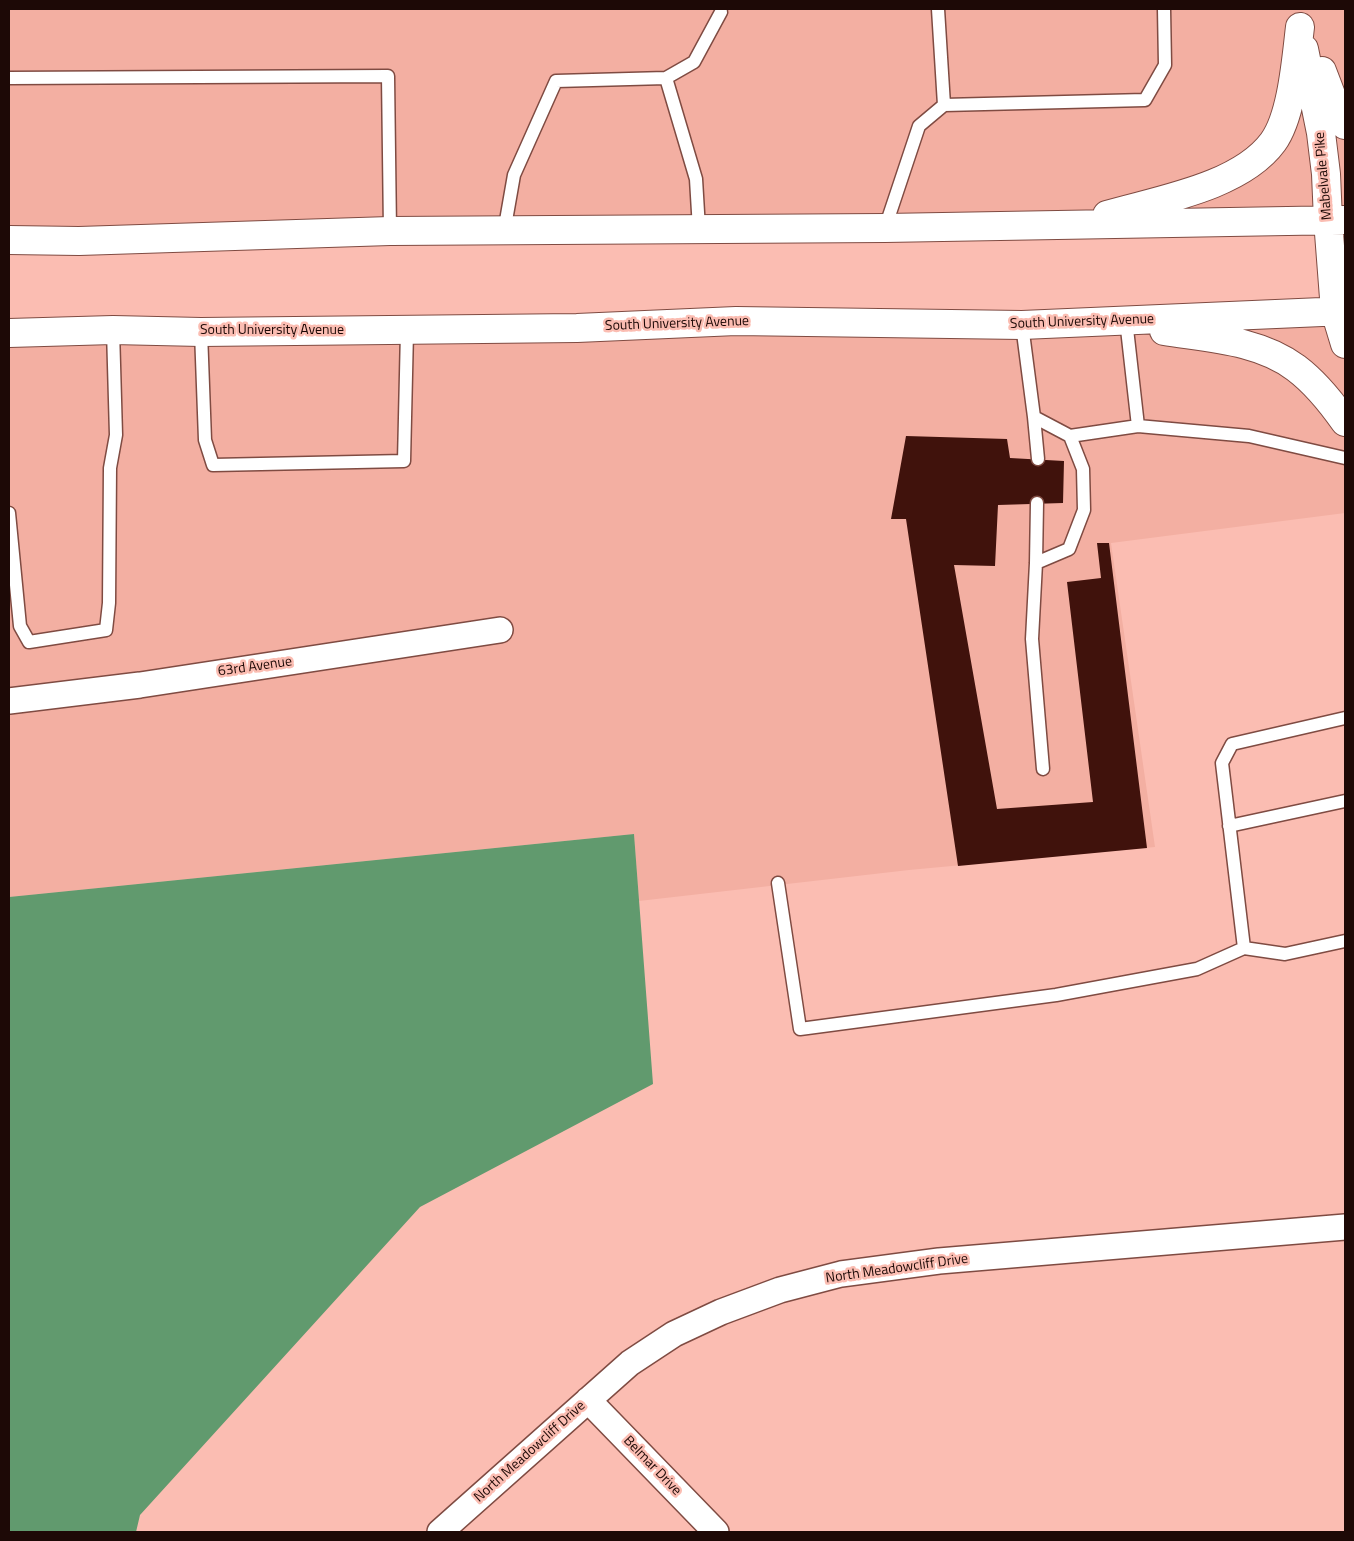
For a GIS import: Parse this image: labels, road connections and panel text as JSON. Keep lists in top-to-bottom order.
{
  "streets": {
    "main road": ["Mabelvale Pike", "South University Avenue"],
    "street": ["63rd Avenue", "North Meadowcliff Drive", "Belmar Drive"]
  },
  "crossings": [
    ["Mabelvale Pike", "South University Avenue"],
    ["North Meadowcliff Drive", "Belmar Drive"]
  ]
}
